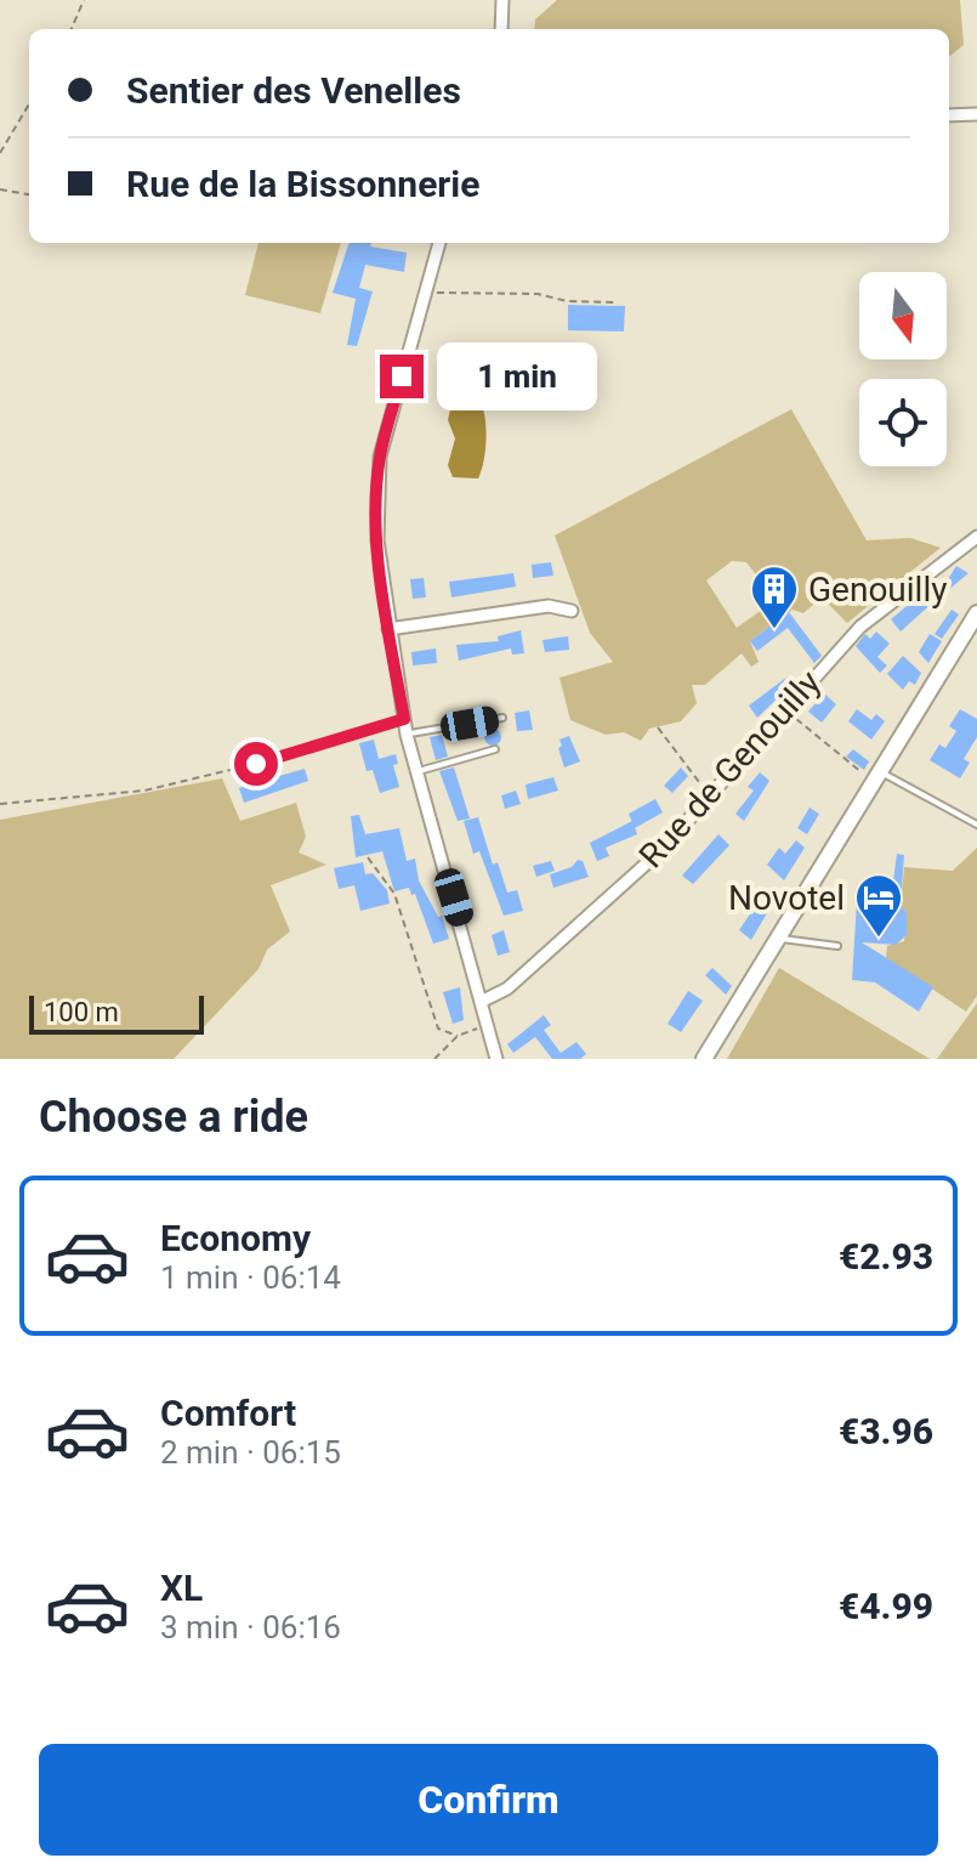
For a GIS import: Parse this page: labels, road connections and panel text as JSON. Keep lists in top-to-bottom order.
{
  "streets": {
    "street": ["Rue de Genouilly"]
  },
  "places": {
    "building": ["Genouilly"],
    "hotel": ["Novotel"]
  },
  "scale_bar": "100 m",
  "north": "bottom",
  "page": {
    "banner": ["Sentier des Venelles", "Rue de la Bissonnerie"],
    "bubble": "1 min",
    "scale": "100 m",
    "heading": "Choose a ride",
    "list": [
      {
        "name": "Economy",
        "note": "1 min · 06:14",
        "value": "€2.93"
      },
      {
        "name": "Comfort",
        "note": "2 min · 06:15",
        "value": "€3.96"
      },
      {
        "name": "XL",
        "note": "3 min · 06:16",
        "value": "€4.99"
      }
    ],
    "buttons": "Confirm"
  }
}
